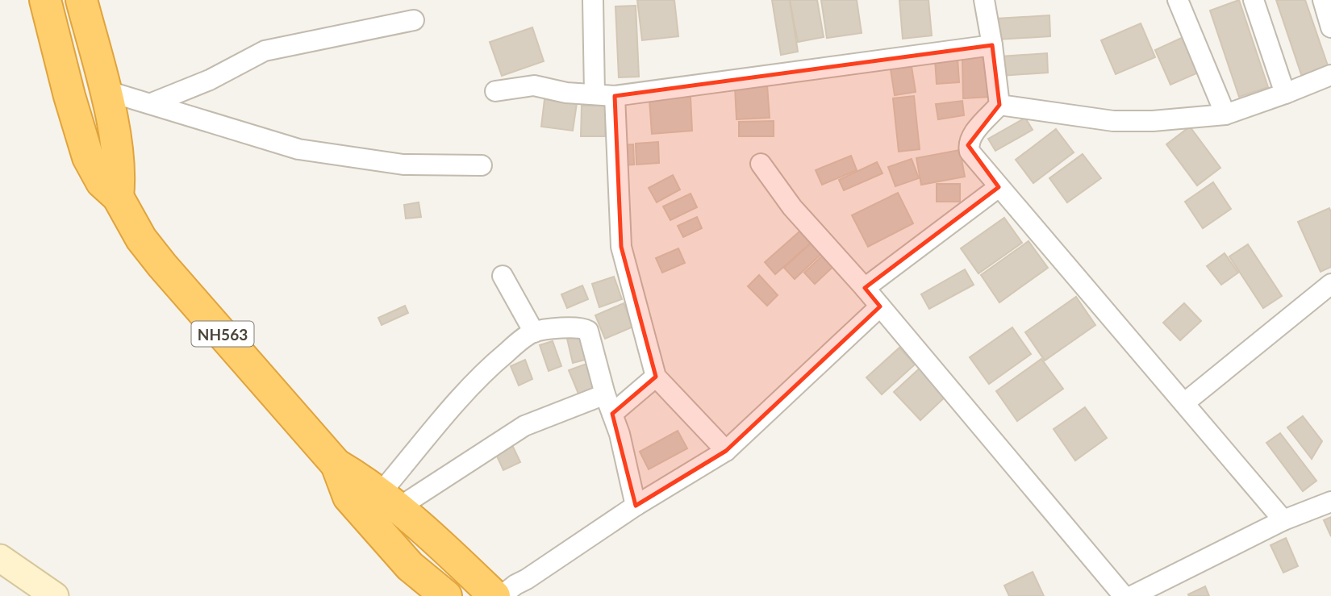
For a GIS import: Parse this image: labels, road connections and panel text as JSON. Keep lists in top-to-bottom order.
{
  "streets": {
    "highway": ["NH563"]
  }
}
